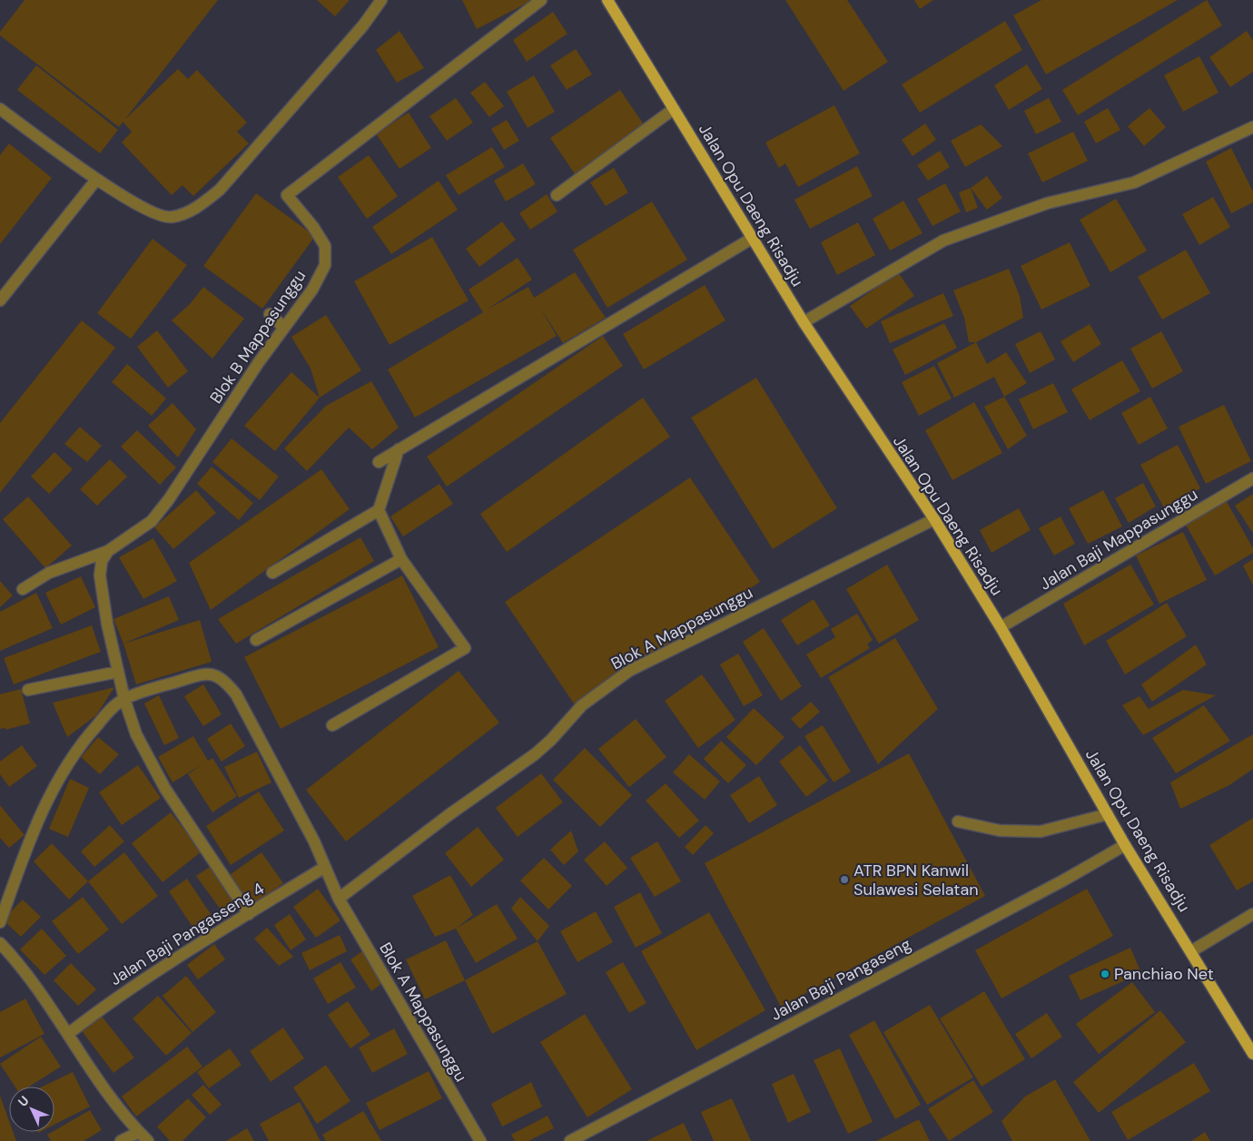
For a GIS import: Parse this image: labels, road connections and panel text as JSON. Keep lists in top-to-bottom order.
{
  "streets": {
    "main road": ["Jalan Opu Daeng Risadju"],
    "street": [
      "Blok B Mappasunggu",
      "Jalan Baji Mappasunggu",
      "Blok A Mappasunggu",
      "Jalan Baji Pangasseng 4",
      "Jalan Baji Pangaseng"
    ]
  },
  "crossings": [
    ["Jalan Opu Daeng Risadju", "Jalan Baji Mappasunggu"],
    ["Jalan Opu Daeng Risadju", "Blok A Mappasunggu"],
    ["Jalan Opu Daeng Risadju", "Jalan Baji Pangaseng"],
    ["Blok A Mappasunggu", "Jalan Baji Pangasseng 4"]
  ],
  "places": ["ATR BPN Kanwil Sulawesi Selatan", "Panchiao Net"],
  "north": "top left"
}
